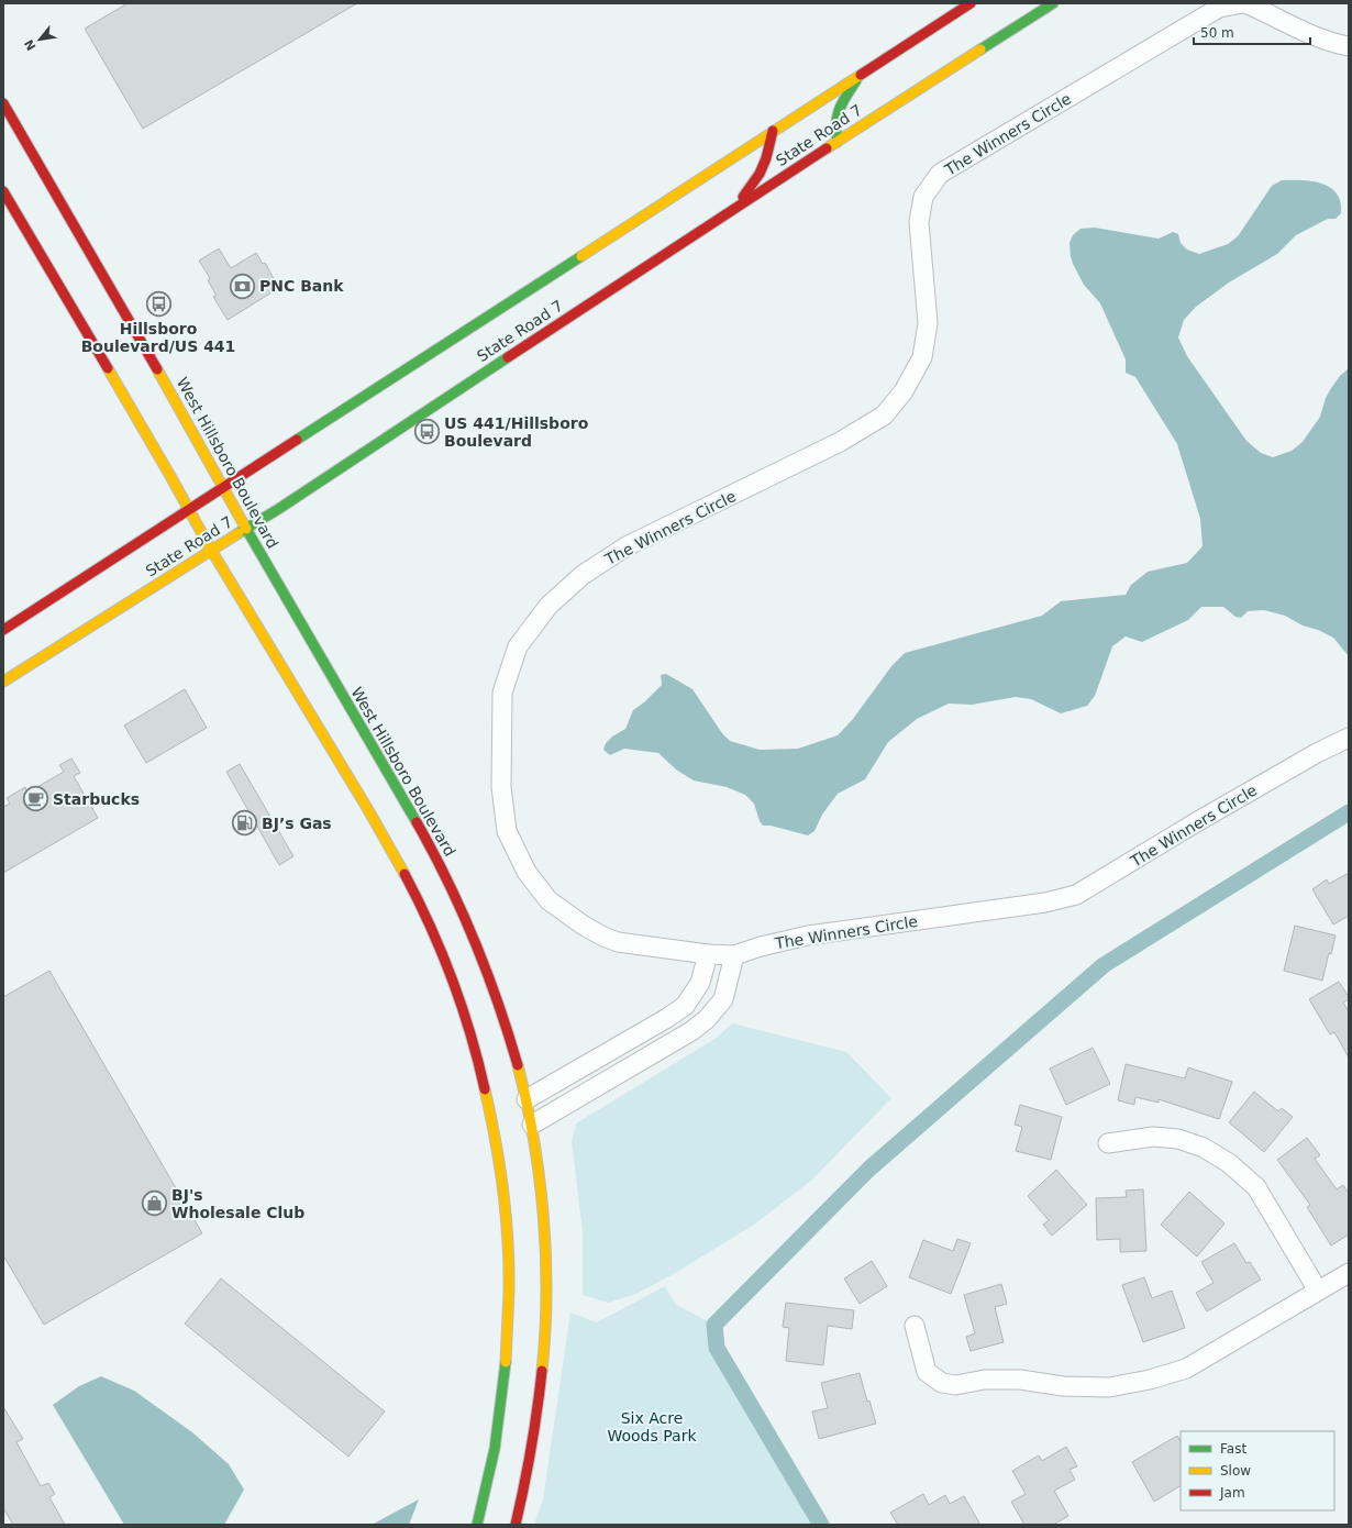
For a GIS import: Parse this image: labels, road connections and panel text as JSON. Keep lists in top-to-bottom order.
{
  "streets": {
    "main road": ["State Road 7", "West Hillsboro Boulevard"],
    "street": ["The Winners Circle"]
  },
  "crossings": [
    ["State Road 7", "West Hillsboro Boulevard"]
  ],
  "parks": ["Six Acre Woods Park"],
  "places": {
    "bank": ["PNC Bank"],
    "bus stop": ["Hillsboro Boulevard/US 441", "US 441/Hillsboro Boulevard"],
    "cafe": ["Starbucks"],
    "fuel station": ["BJ’s Gas"],
    "shop": ["BJ's Wholesale Club"]
  },
  "legend": ["Fast", "Slow", "Jam"],
  "scale_bar": "50 m",
  "north": "bottom left"
}
